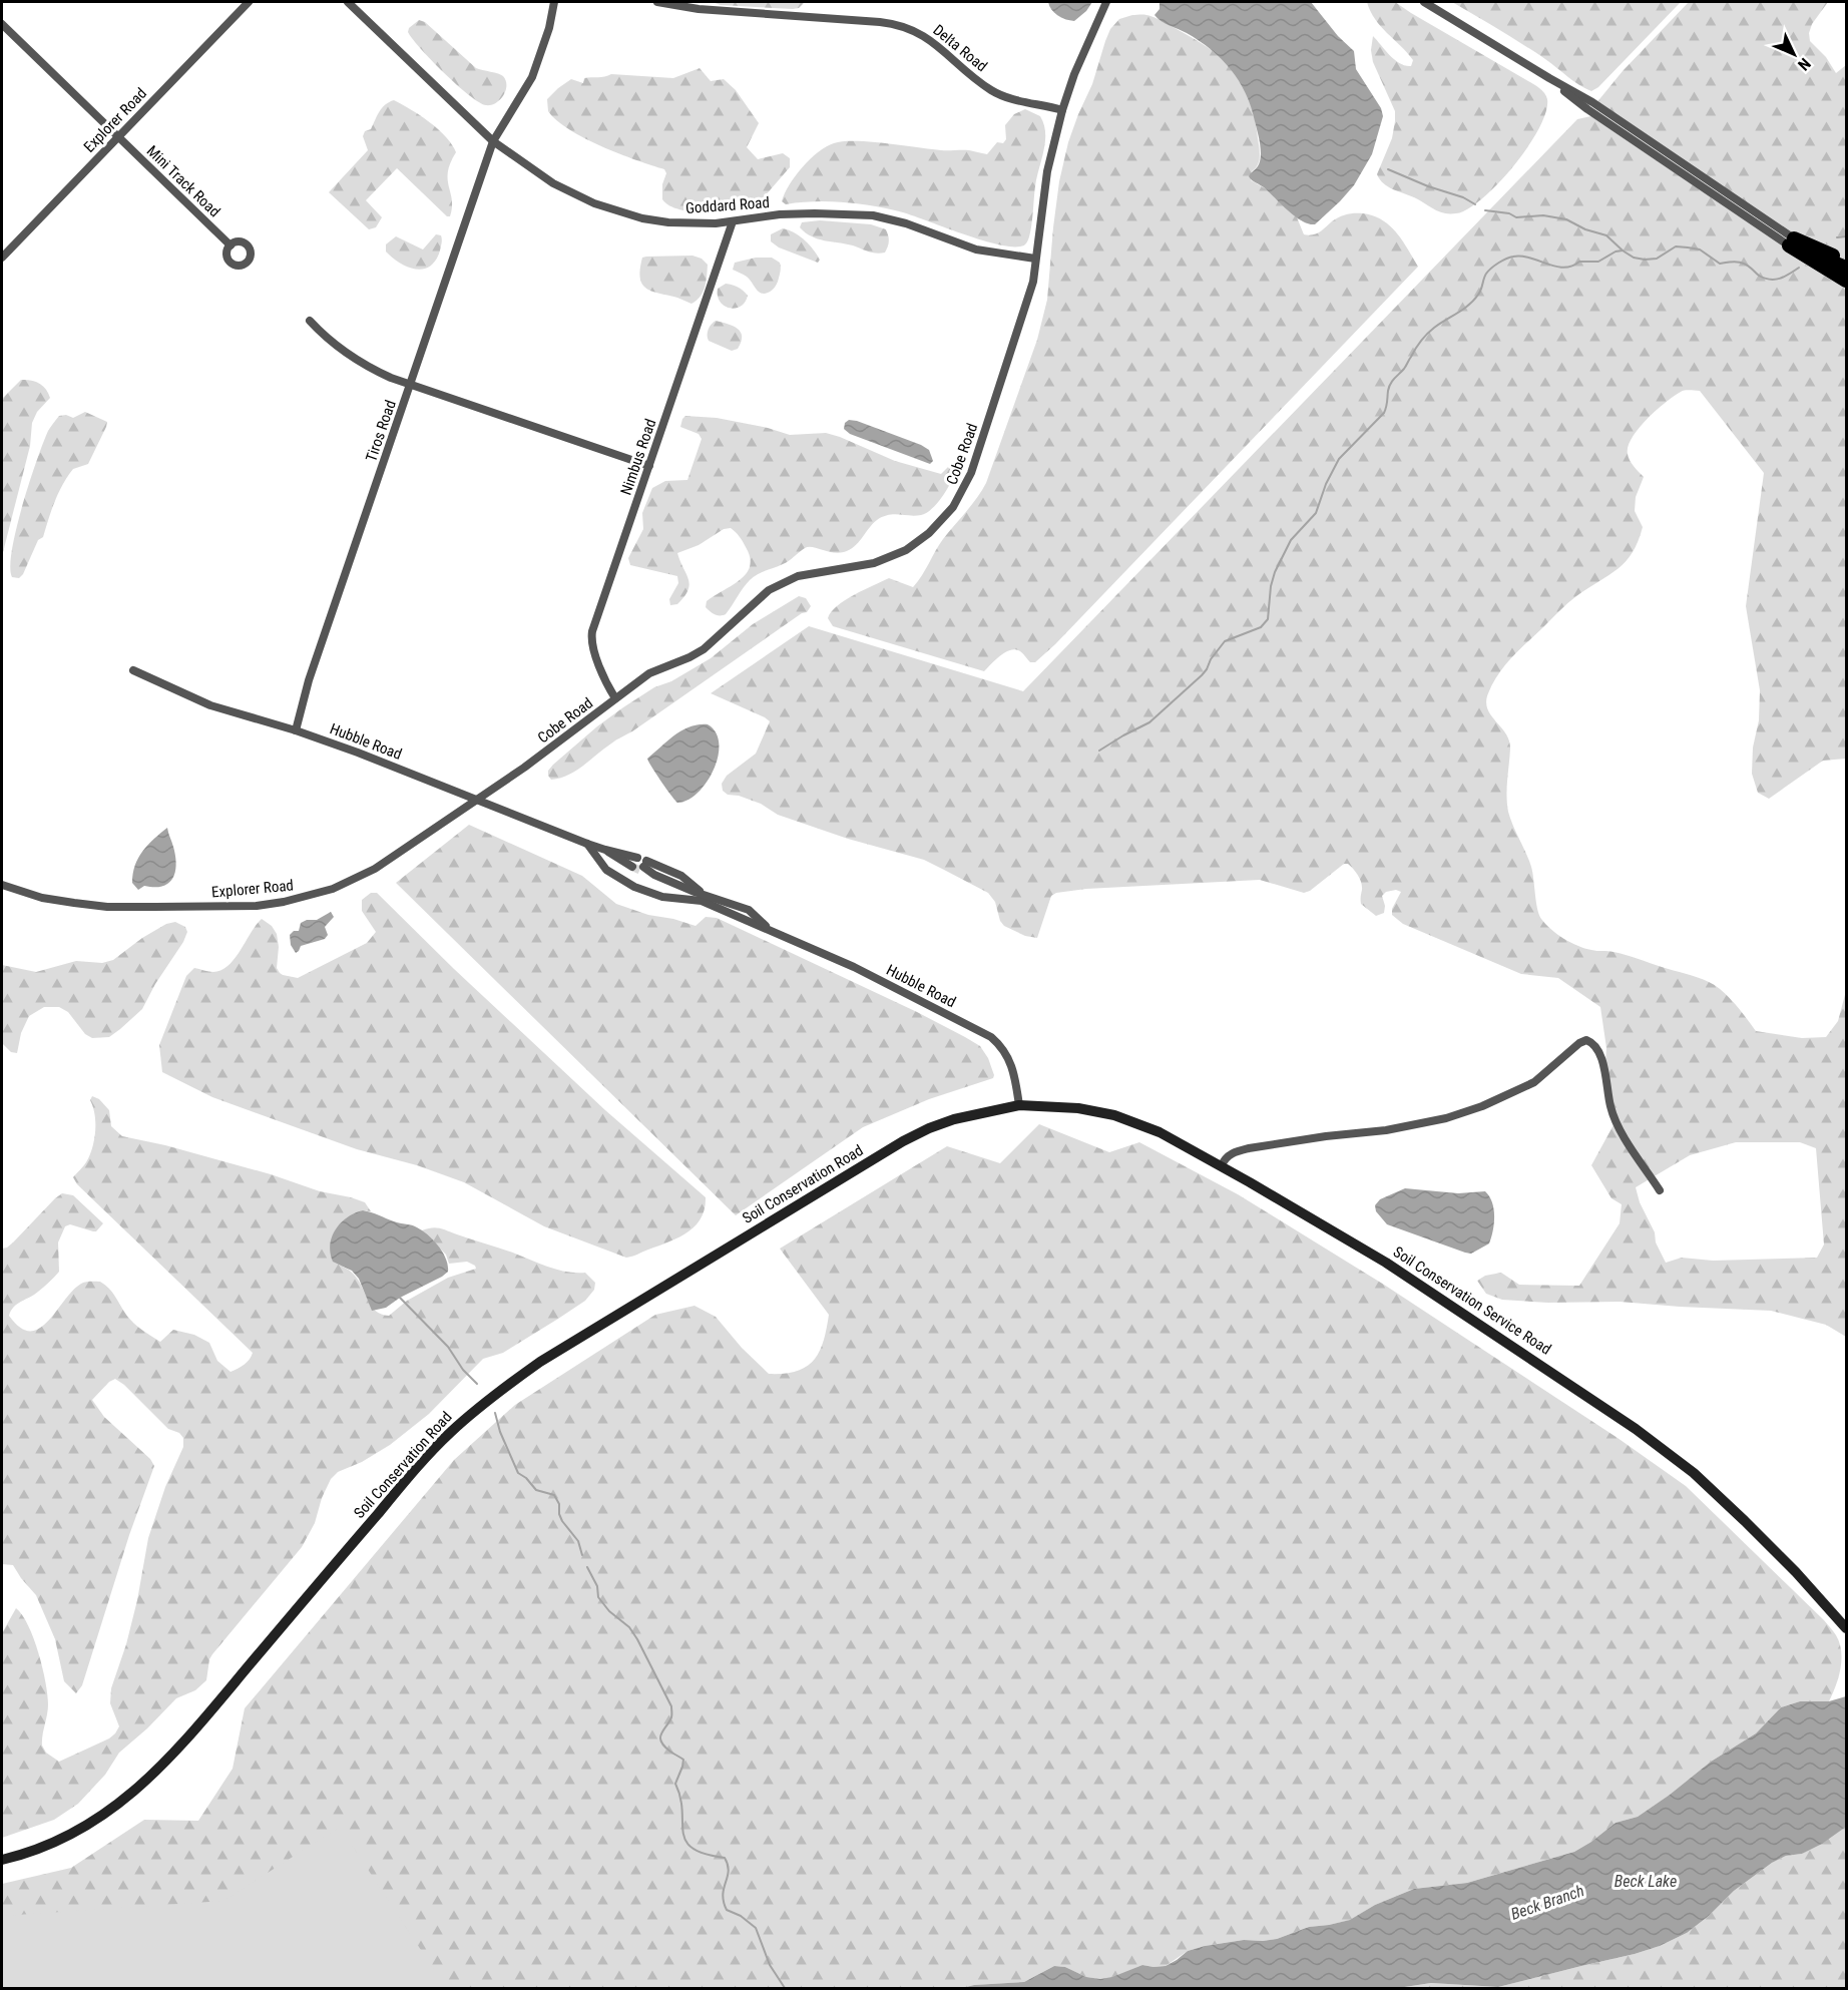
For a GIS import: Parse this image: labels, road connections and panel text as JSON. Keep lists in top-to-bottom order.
{
  "streets": {
    "main road": ["Soil Conservation Road", "Soil Conservation Service Road"],
    "street": [
      "Delta Road",
      "Explorer Road",
      "Mini Track Road",
      "Goddard Road",
      "Tiros Road",
      "Cobe Road",
      "Nimbus Road",
      "Hubble Road"
    ]
  },
  "crossings": [
    ["Delta Road", "Cobe Road"],
    ["Explorer Road", "Mini Track Road"],
    ["Explorer Road", "Cobe Road"],
    ["Explorer Road", "Hubble Road"],
    ["Goddard Road", "Tiros Road"],
    ["Goddard Road", "Cobe Road"],
    ["Goddard Road", "Nimbus Road"],
    ["Tiros Road", "Hubble Road"],
    ["Cobe Road", "Nimbus Road"],
    ["Cobe Road", "Hubble Road"],
    ["Hubble Road", "Soil Conservation Road"],
    ["Hubble Road", "Soil Conservation Service Road"],
    ["Soil Conservation Road", "Soil Conservation Service Road"]
  ],
  "water": ["Beck Lake", "Beck Branch"],
  "north": "bottom right"
}
